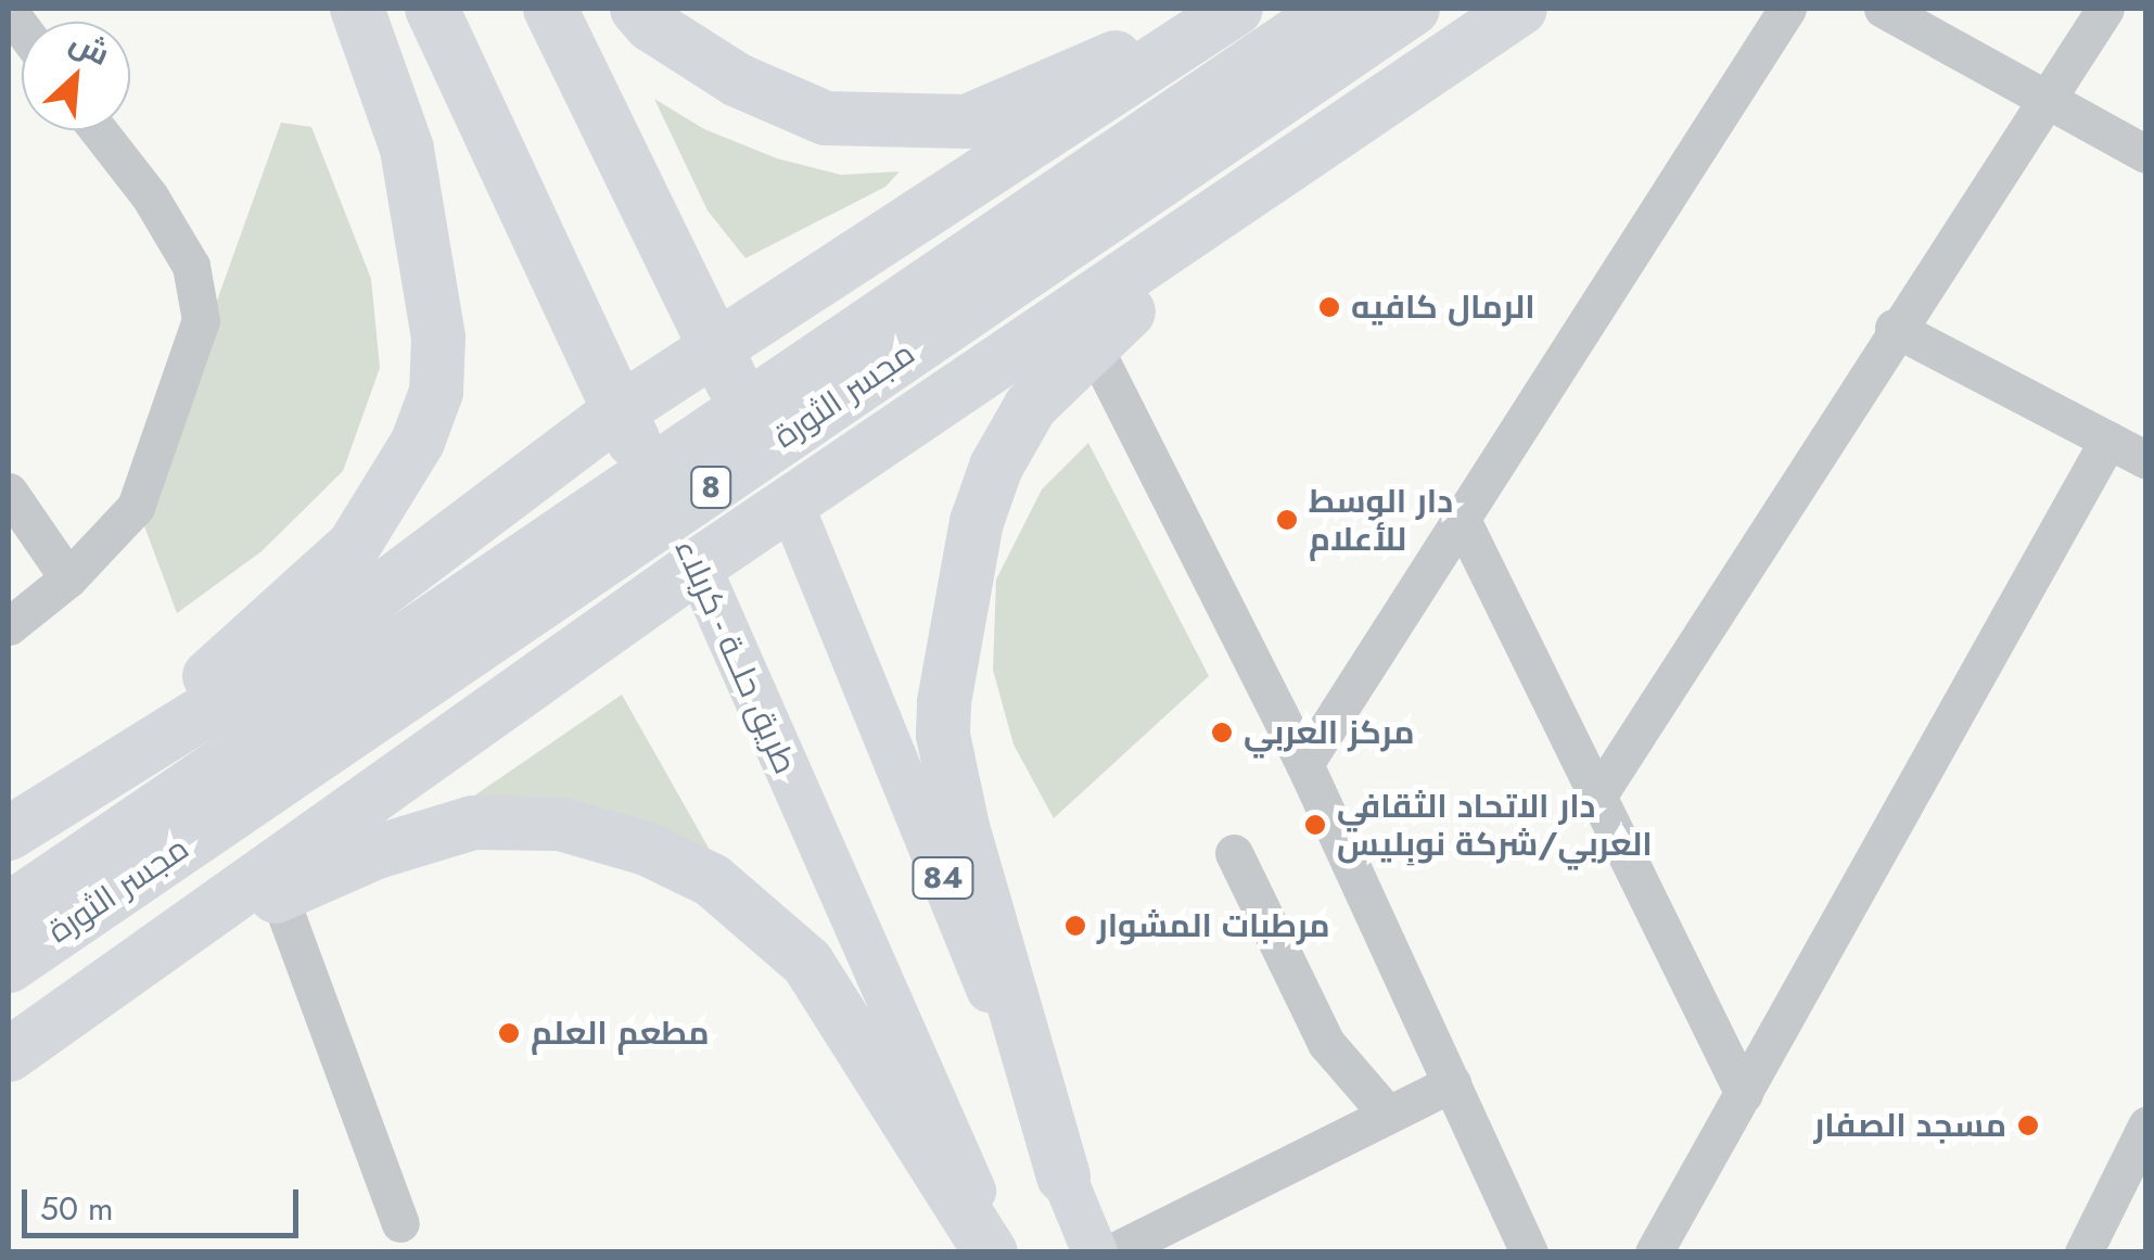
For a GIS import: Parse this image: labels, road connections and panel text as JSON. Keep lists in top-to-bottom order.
{
  "streets": {
    "highway": [
      "مجسر الثورة",
      "8",
      "طريق حلــة - كربلاء",
      "84"
    ]
  },
  "places": [
    "الرمال كافيه",
    "دار الوسط للأعلام",
    "مركز العربي",
    "دار الاتحاد الثقافي العربي/شركة نوبِليس",
    "مرطبات المشوار",
    "مطعم العلم",
    "مسجد الصفار"
  ],
  "scale_bar": "50 m",
  "north": "top right"
}
